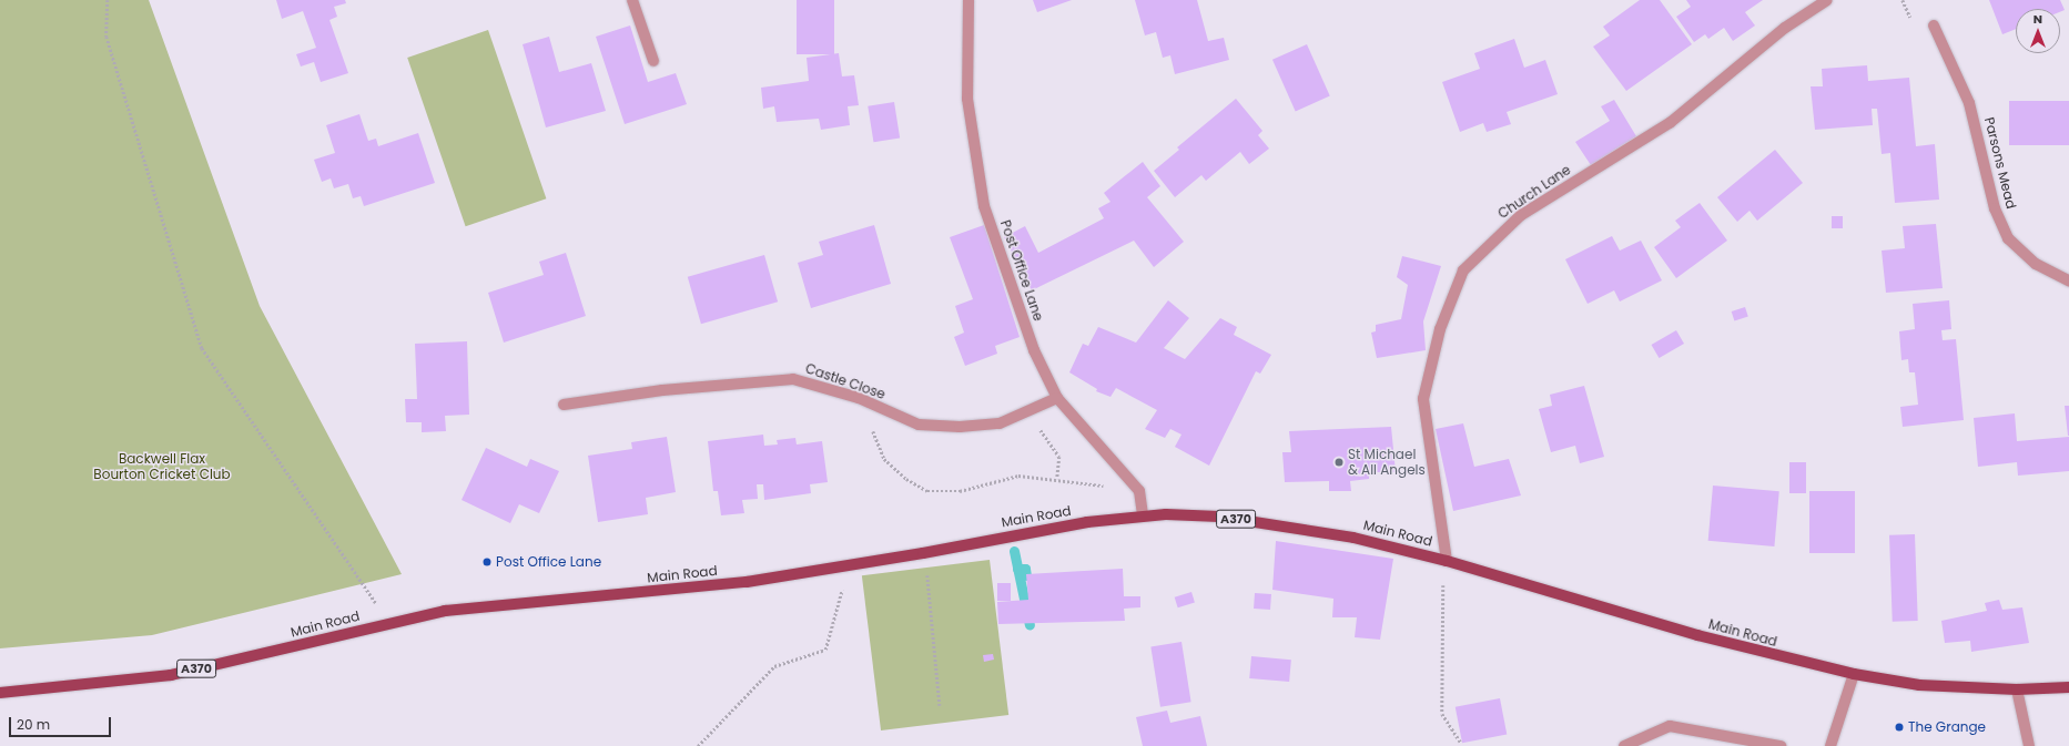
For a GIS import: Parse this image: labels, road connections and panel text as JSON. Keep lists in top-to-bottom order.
{
  "streets": {
    "main road": ["Main Road", "A370"],
    "street": [
      "Parsons Mead",
      "Church Lane",
      "Post Office Lane",
      "Castle Close"
    ]
  },
  "crossings": [
    ["Church Lane", "Main Road"],
    ["Post Office Lane", "Castle Close"]
  ],
  "parks": ["Backwell Flax Bourton Cricket Club"],
  "places": ["St Michael & All Angels", "Post Office Lane", "The Grange"],
  "scale_bar": "20 m",
  "north": "top"
}
